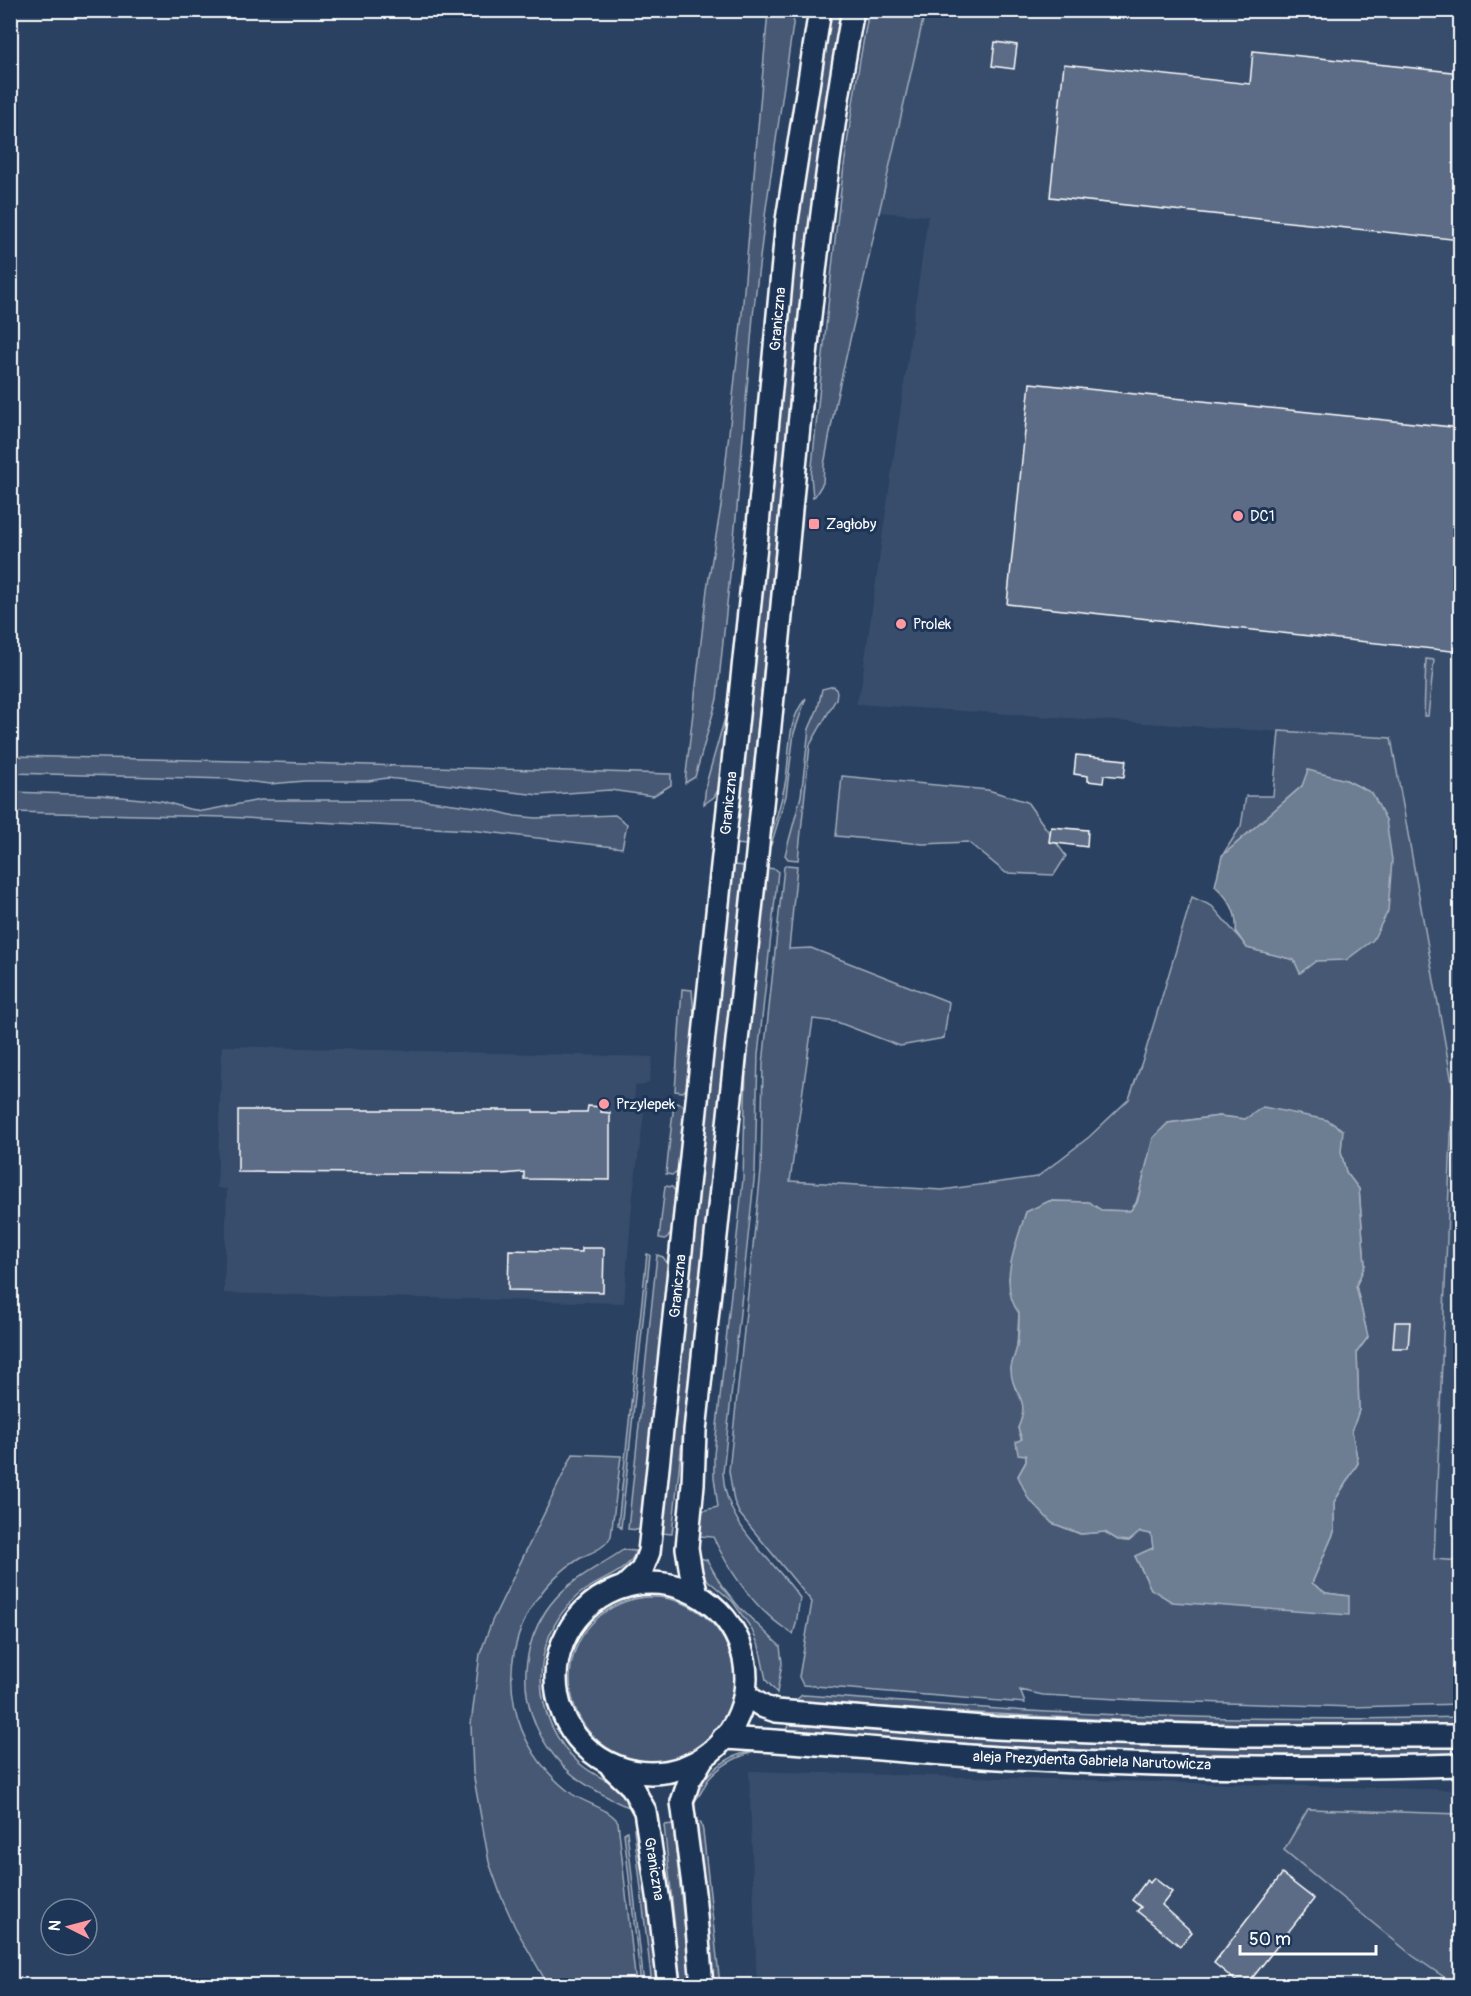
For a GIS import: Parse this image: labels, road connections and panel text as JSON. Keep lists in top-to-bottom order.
{
  "streets": {
    "main road": ["Graniczna", "aleja Prezydenta Gabriela Narutowicza"]
  },
  "crossings": [
    ["Graniczna", "aleja Prezydenta Gabriela Narutowicza"]
  ],
  "places": {
    "other": ["DC1", "Prolek", "Przylepek"],
    "transit": ["Zagłoby"]
  },
  "scale_bar": "50 m",
  "north": "left"
}
